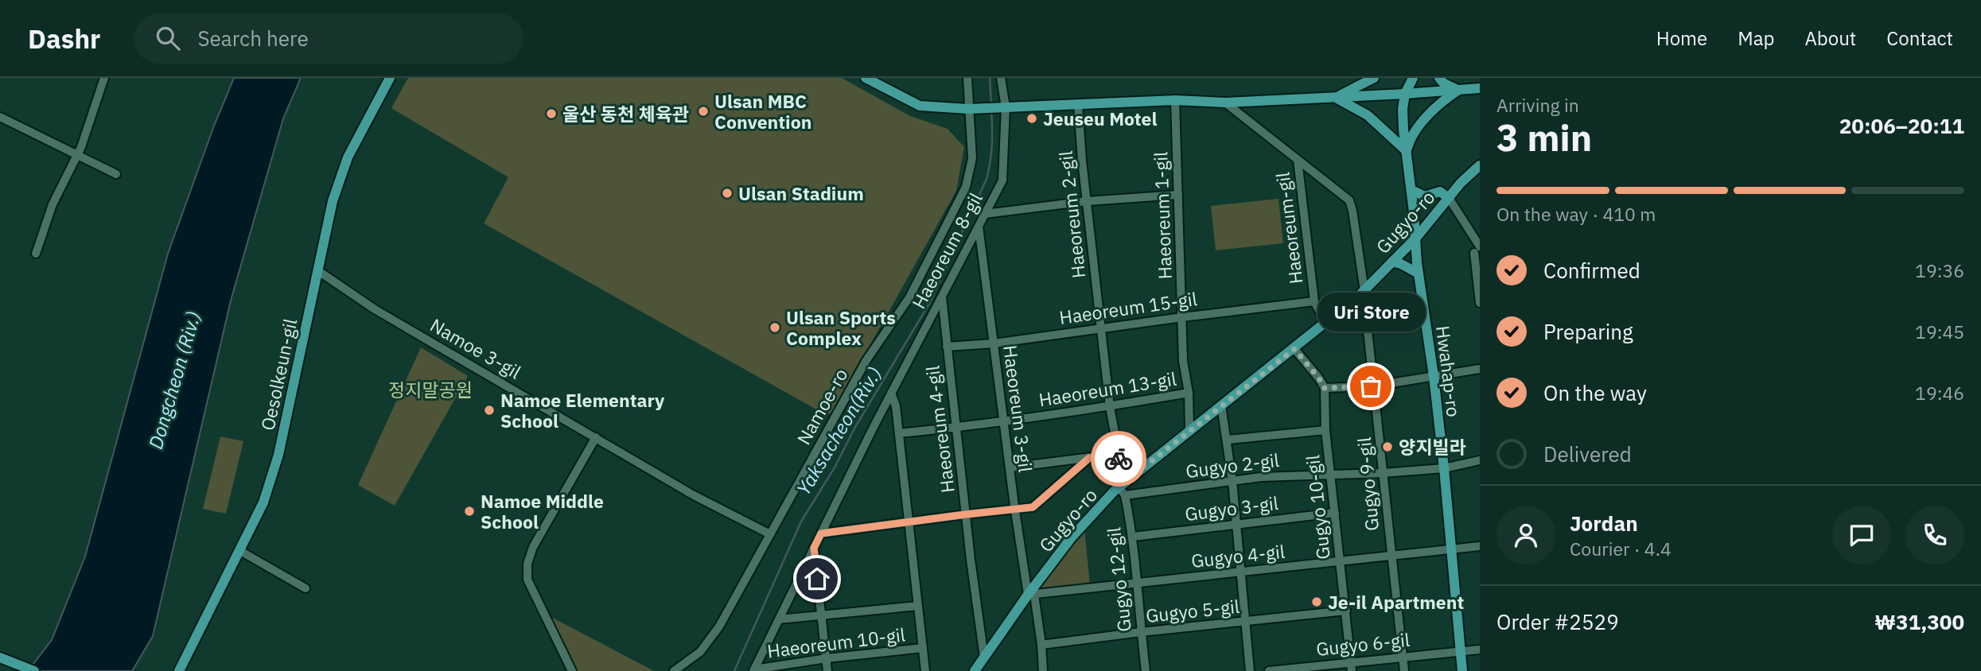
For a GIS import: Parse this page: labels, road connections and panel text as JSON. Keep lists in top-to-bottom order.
{
  "streets": {
    "main road": ["Gugyo-ro", "Hwahap-ro", "Oesolkeun-gil"],
    "street": [
      "Haeoreum 2-gil",
      "Haeoreum 1-gil",
      "Haeoreum-gil",
      "Haeoreum 8-gil",
      "Haeoreum 15-gil",
      "Namoe 3-gil",
      "Haeoreum 13-gil",
      "Namoe-ro",
      "Haeoreum 3-gil",
      "Haeoreum 4-gil",
      "Gugyo 2-gil",
      "Gugyo 9-gil",
      "Gugyo 10-gil",
      "Gugyo 3-gil",
      "Gugyo 4-gil",
      "Gugyo 12-gil",
      "Gugyo 5-gil",
      "Haeoreum 10-gil",
      "Gugyo 6-gil"
    ]
  },
  "crossings": [
    ["Haeoreum 2-gil", "Gugyo-ro"],
    ["Haeoreum 2-gil", "Haeoreum 15-gil"],
    ["Haeoreum 2-gil", "Haeoreum 13-gil"],
    ["Haeoreum 2-gil", "Gugyo 2-gil"],
    ["Haeoreum 2-gil", "Gugyo 12-gil"],
    ["Haeoreum 1-gil", "Gugyo-ro"],
    ["Haeoreum 1-gil", "Haeoreum 15-gil"],
    ["Haeoreum 1-gil", "Haeoreum 13-gil"],
    ["Gugyo-ro", "Haeoreum-gil"],
    ["Gugyo-ro", "Hwahap-ro"],
    ["Gugyo-ro", "Haeoreum 3-gil"],
    ["Gugyo-ro", "Haeoreum 4-gil"],
    ["Gugyo-ro", "Gugyo 2-gil"],
    ["Gugyo-ro", "Gugyo 9-gil"],
    ["Gugyo-ro", "Gugyo 4-gil"],
    ["Gugyo-ro", "Gugyo 12-gil"],
    ["Haeoreum-gil", "Haeoreum 15-gil"],
    ["Haeoreum-gil", "Gugyo 9-gil"],
    ["Haeoreum 8-gil", "Haeoreum 3-gil"],
    ["Haeoreum 8-gil", "Haeoreum 4-gil"],
    ["Haeoreum 8-gil", "Haeoreum 10-gil"],
    ["Haeoreum 15-gil", "Haeoreum 3-gil"],
    ["Haeoreum 15-gil", "Haeoreum 4-gil"],
    ["Namoe 3-gil", "Oesolkeun-gil"],
    ["Namoe 3-gil", "Namoe-ro"],
    ["Hwahap-ro", "Gugyo 2-gil"],
    ["Hwahap-ro", "Gugyo 4-gil"],
    ["Hwahap-ro", "Gugyo 6-gil"],
    ["Haeoreum 13-gil", "Haeoreum 3-gil"],
    ["Haeoreum 13-gil", "Haeoreum 4-gil"],
    ["Haeoreum 3-gil", "Gugyo 4-gil"],
    ["Haeoreum 3-gil", "Gugyo 5-gil"],
    ["Gugyo 2-gil", "Gugyo 9-gil"],
    ["Gugyo 2-gil", "Gugyo 10-gil"],
    ["Gugyo 2-gil", "Gugyo 12-gil"],
    ["Gugyo 9-gil", "Gugyo 4-gil"],
    ["Gugyo 9-gil", "Gugyo 6-gil"],
    ["Gugyo 10-gil", "Gugyo 3-gil"],
    ["Gugyo 10-gil", "Gugyo 4-gil"],
    ["Gugyo 10-gil", "Gugyo 5-gil"],
    ["Gugyo 10-gil", "Gugyo 6-gil"],
    ["Gugyo 3-gil", "Gugyo 12-gil"],
    ["Gugyo 4-gil", "Gugyo 12-gil"],
    ["Gugyo 12-gil", "Gugyo 5-gil"]
  ],
  "water": ["Dongcheon (Riv.)", "Yaksacheon(Riv.)"],
  "parks": ["정지말공원"],
  "places": [
    "Ulsan MBC Convention",
    "울산 동천 체육관",
    "Jeuseu Motel",
    "Ulsan Stadium",
    "Ulsan Sports Complex",
    "Uri Store",
    "Namoe Elementary School",
    "양지빌라",
    "Namoe Middle School",
    "Je-il Apartment"
  ],
  "page": {
    "header": "Dashr",
    "search": "Search here",
    "nav": [
      "Home",
      "Map",
      "About",
      "Contact"
    ],
    "heading": ["3 min", "Arriving in", "20:06–20:11"],
    "panel": [
      "Jordan",
      "Courier · 4.4",
      "Order #2529",
      "₩31,300"
    ],
    "bar": "On the way · 410 m",
    "list": [
      ["Confirmed", "19:36"],
      ["Preparing", "19:45"],
      ["On the way", "19:46"],
      "Delivered"
    ],
    "bubble": "Uri Store"
  }
}
